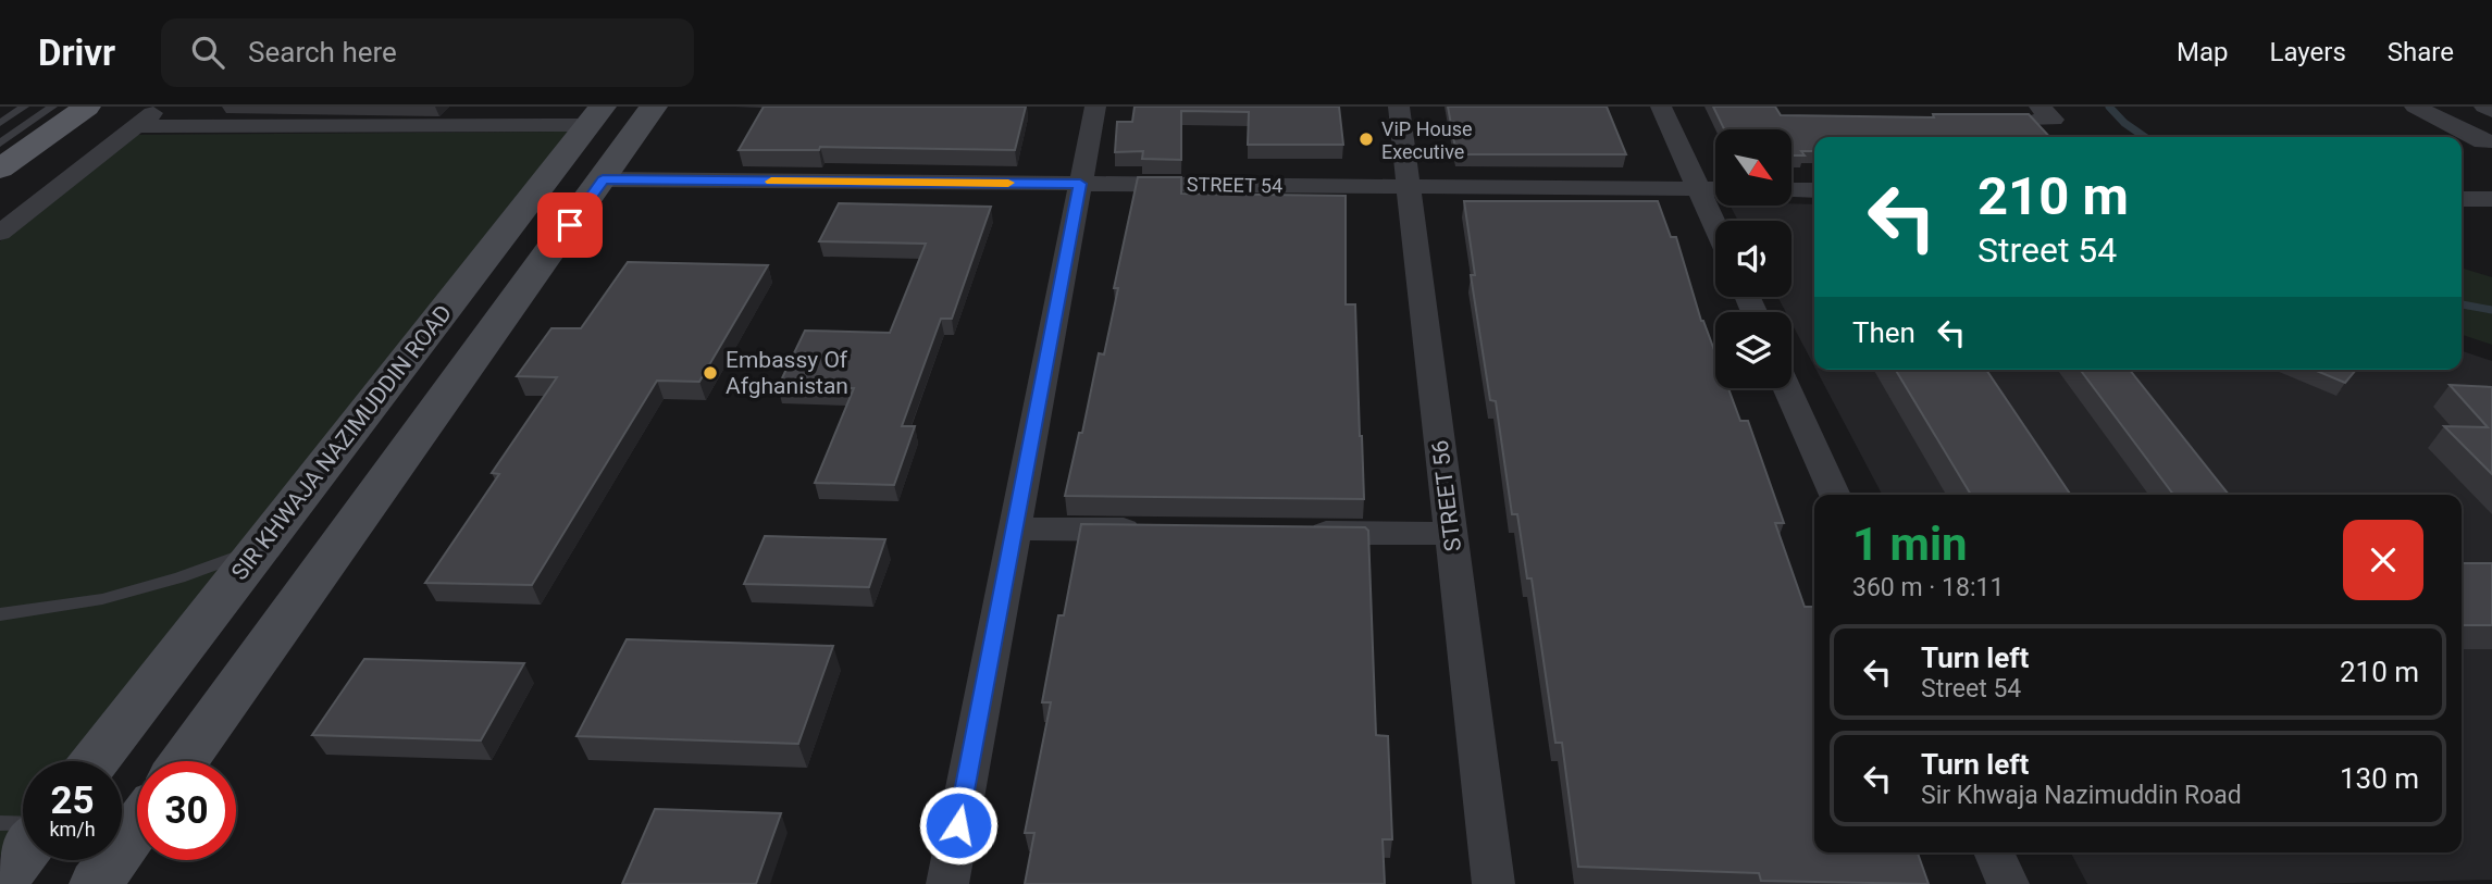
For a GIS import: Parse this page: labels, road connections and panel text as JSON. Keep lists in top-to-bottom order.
{
  "streets": {
    "main road": ["SIR KHWAJA NAZIMUDDIN ROAD"],
    "street": ["STREET 54", "STREET 56"]
  },
  "crossings": [
    ["STREET 54", "STREET 56"]
  ],
  "places": ["ViP House Executive", "Embassy Of Afghanistan"],
  "north": "bottom right",
  "page": {
    "header": "Drivr",
    "search": "Search here",
    "nav": ["Map", "Layers", "Share"],
    "turn": ["210 m", "Street 54"],
    "then": "Then",
    "heading": ["1 min", "360 m · 18:11"],
    "list": [
      {
        "name": "Turn left",
        "note": "Street 54",
        "value": "210 m"
      },
      {
        "name": "Turn left",
        "note": "Sir Khwaja Nazimuddin Road",
        "value": "130 m"
      }
    ],
    "speed": "25 km/h",
    "limit": "30"
  }
}
